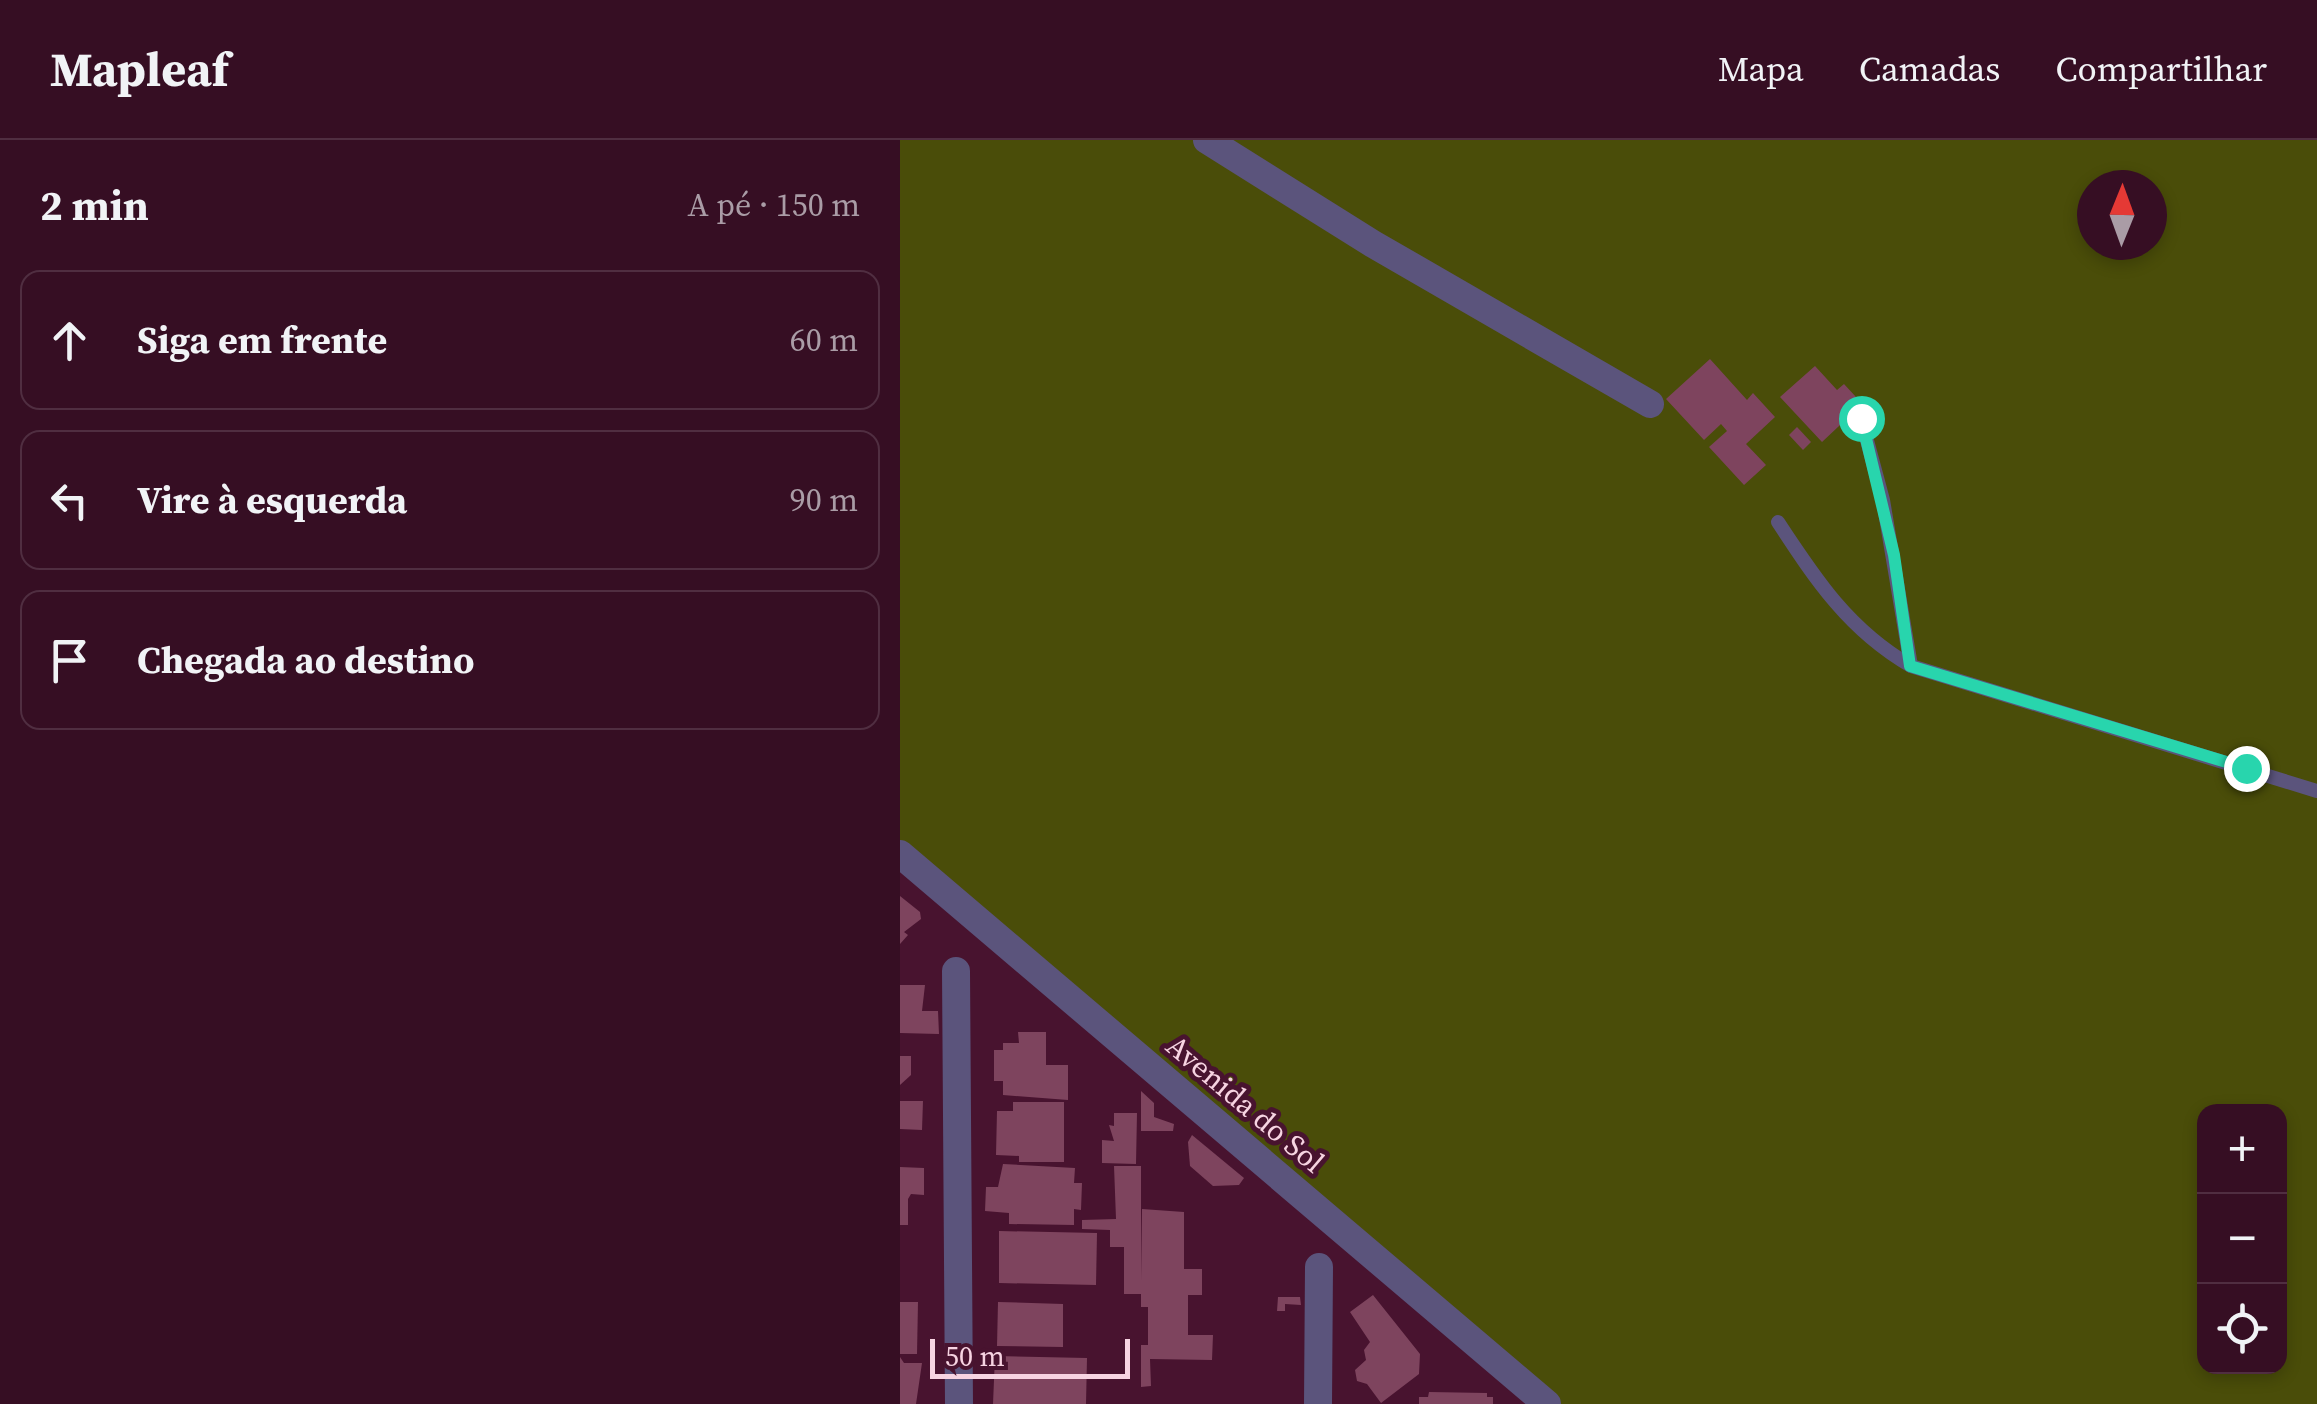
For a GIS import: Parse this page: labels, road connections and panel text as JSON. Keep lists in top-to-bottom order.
{
  "streets": {
    "street": ["Avenida do Sol"]
  },
  "scale_bar": "50 m",
  "north": "top",
  "page": {
    "header": "Mapleaf",
    "nav": ["Mapa", "Camadas", "Compartilhar"],
    "heading": ["2 min", "A pé · 150 m"],
    "list": [
      ["Siga em frente", "60 m"],
      ["Vire à esquerda", "90 m"],
      "Chegada ao destino"
    ],
    "map_buttons": ["+", "−"],
    "scale": "50 m"
  }
}
